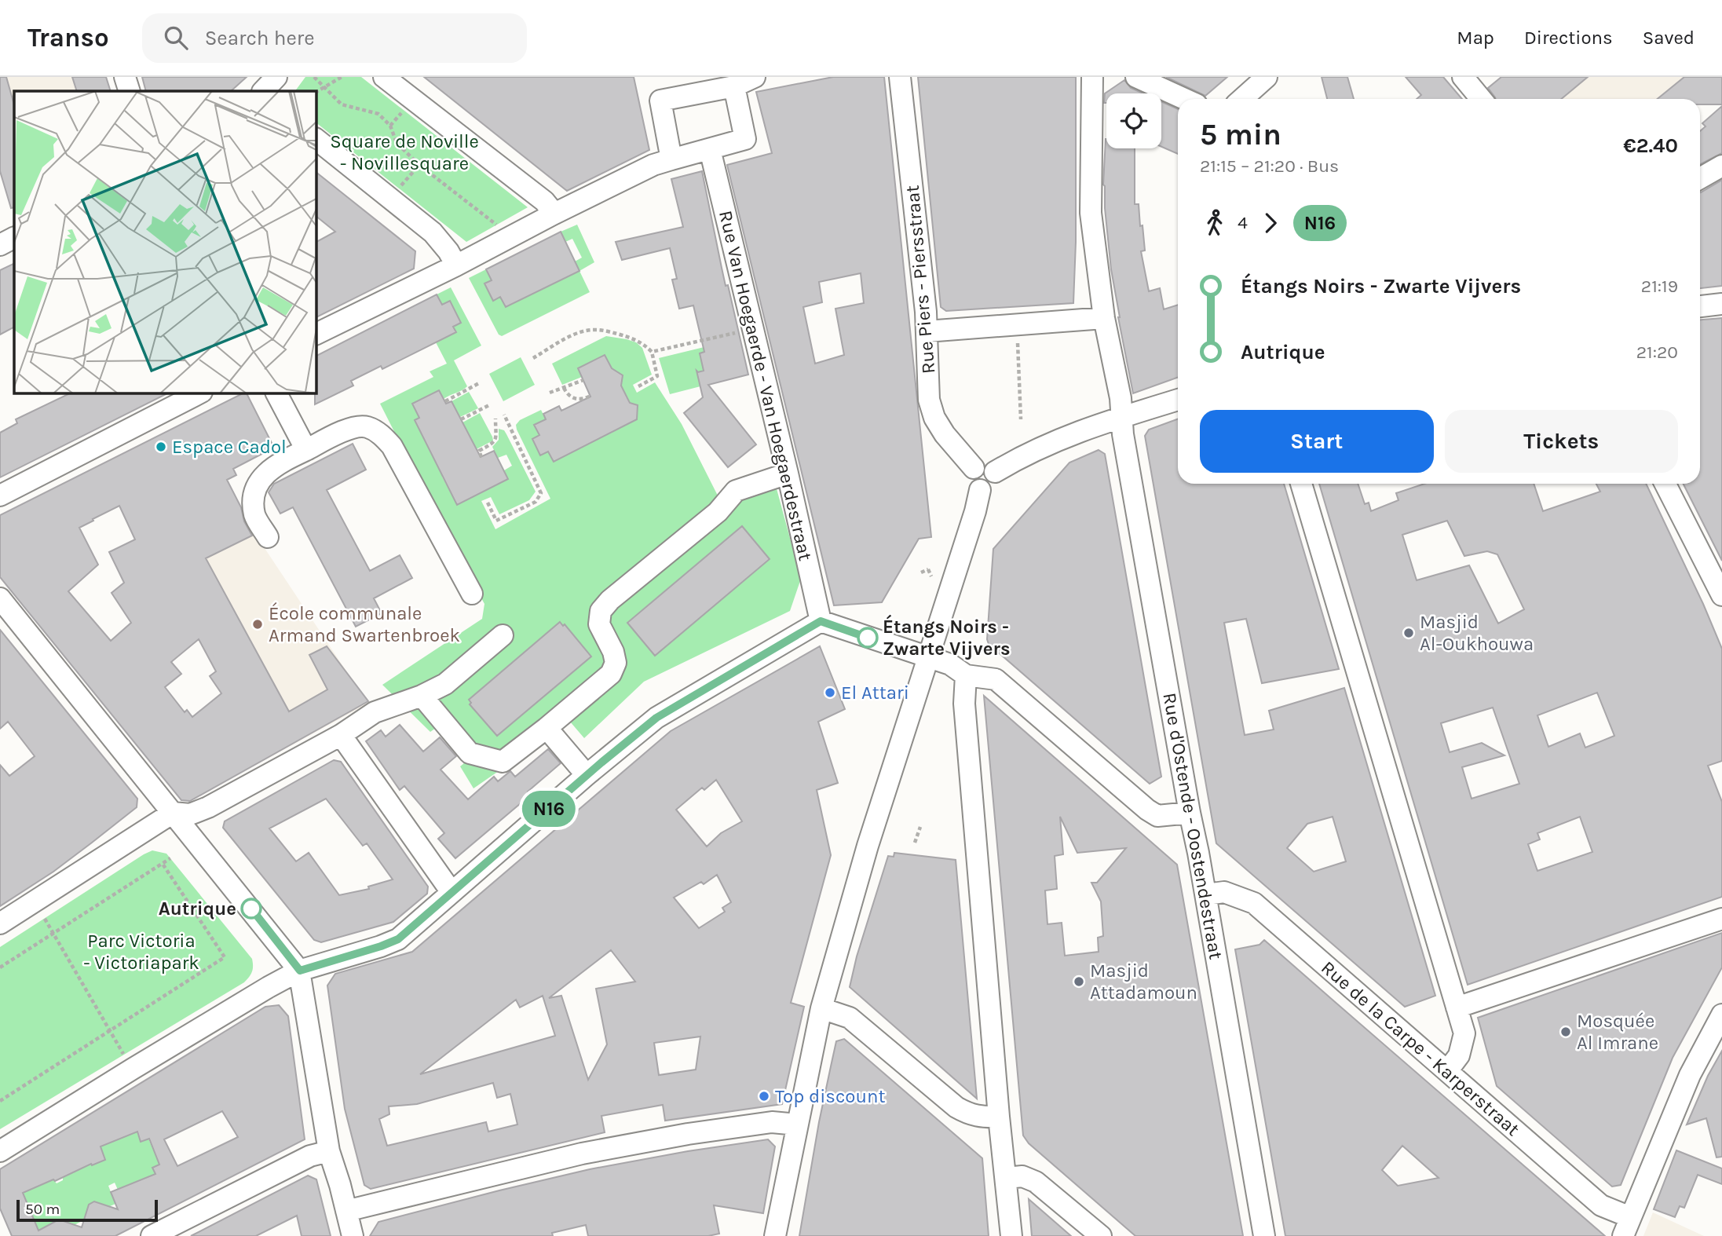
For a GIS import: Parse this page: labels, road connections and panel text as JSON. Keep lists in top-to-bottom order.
{
  "streets": {
    "street": [
      "Rue Piers - Piersstraat",
      "Rue Van Hoegaerde - Van Hoegaerdestraat",
      "Rue d'Ostende - Oostendestraat",
      "Rue de la Carpe - Karperstraat"
    ]
  },
  "crossings": [
    ["Rue d'Ostende - Oostendestraat", "Rue de la Carpe - Karperstraat"]
  ],
  "parks": ["Square de Noville - Novillesquare", "Parc Victoria - Victoriapark"],
  "places": [
    "Espace Cadol",
    "École communale Armand Swartenbroek",
    "Masjid Al-Oukhouwa",
    "Étangs Noirs - Zwarte Vijvers",
    "El Attari",
    "Autrique",
    "Masjid Attadamoun",
    "Mosquée Al Imrane",
    "Top discount"
  ],
  "lines": ["bus line N16"],
  "scale_bar": "50 m",
  "page": {
    "header": "Transo",
    "search": "Search here",
    "nav": ["Map", "Directions", "Saved"],
    "on_map": "N16",
    "heading": ["5 min", "21:15 – 21:20 · Bus", "€2.40"],
    "legs": ["4", "N16"],
    "list": [
      {
        "name": "Étangs Noirs - Zwarte Vijvers",
        "value": "21:19"
      },
      {
        "name": "Autrique",
        "value": "21:20"
      }
    ],
    "buttons": ["Start", "Tickets"],
    "scale": "50 m"
  }
}
